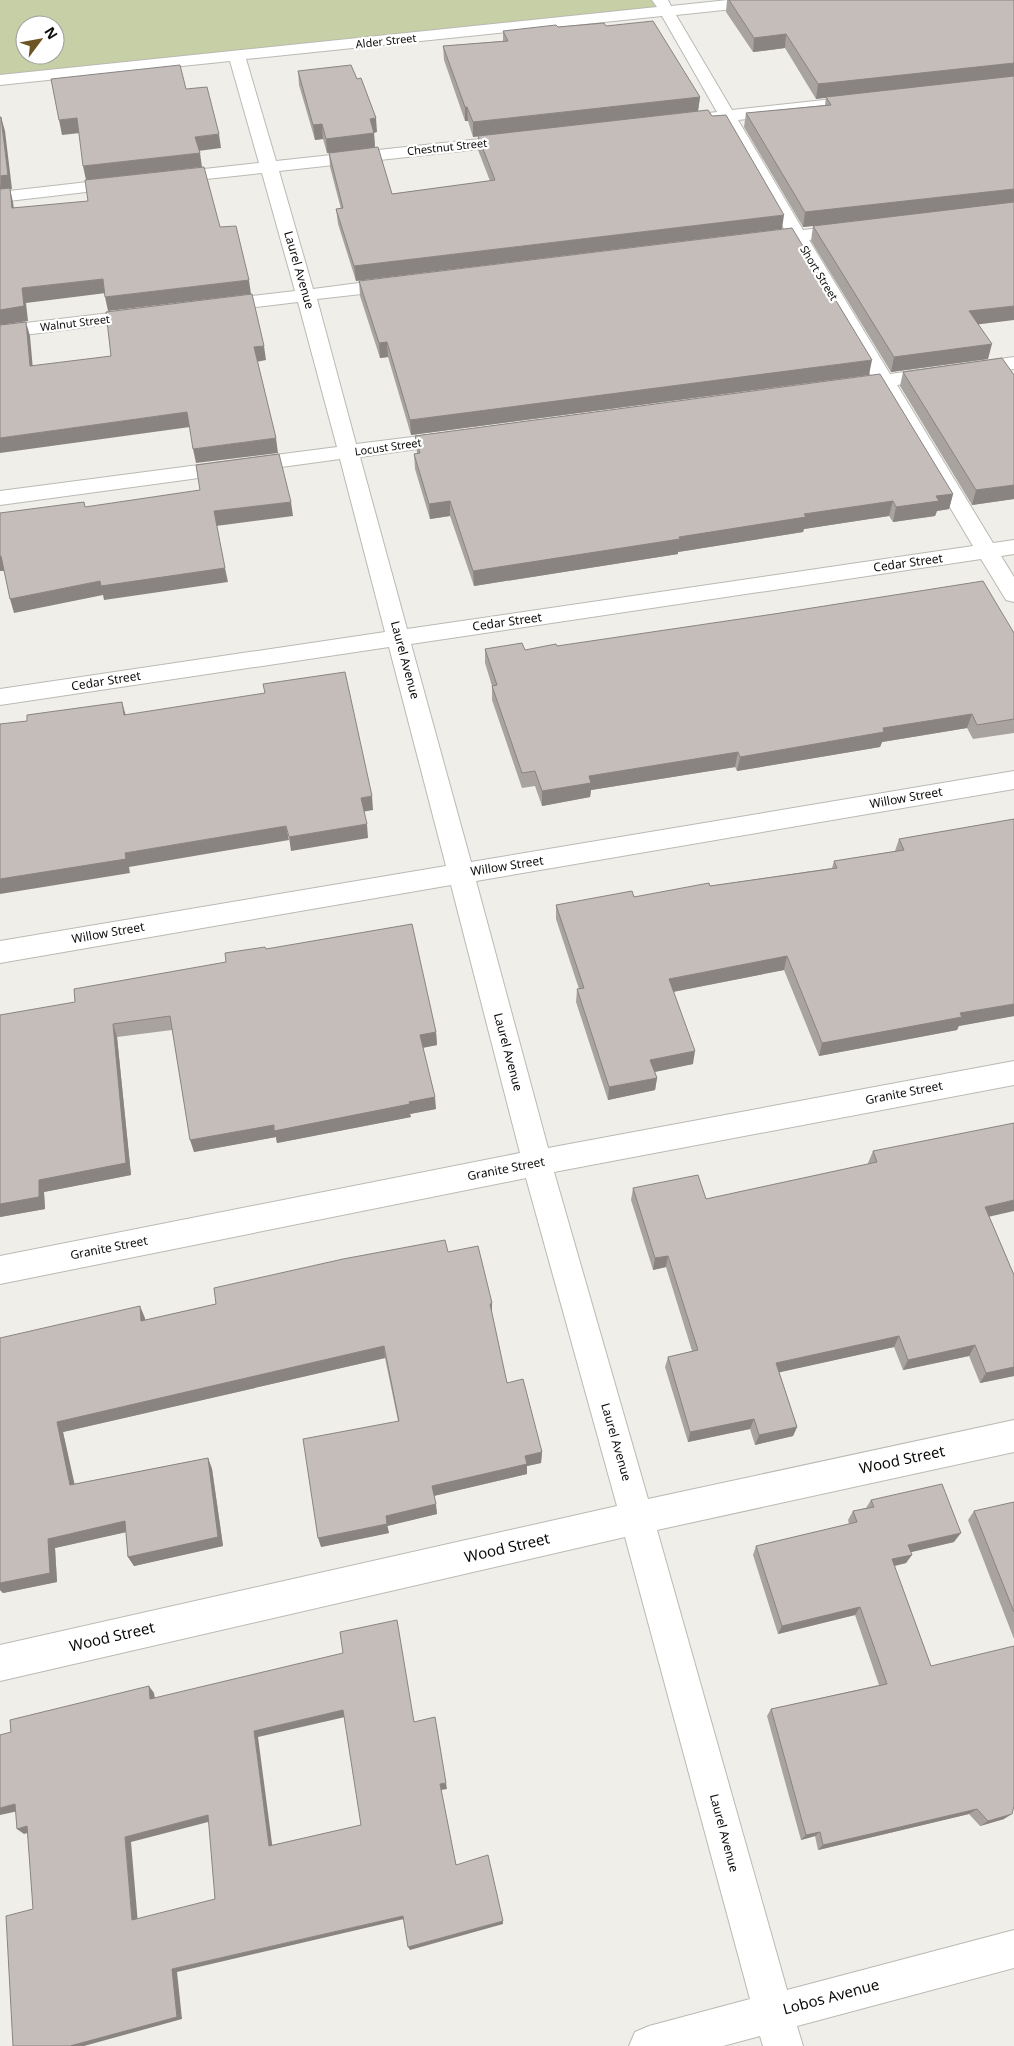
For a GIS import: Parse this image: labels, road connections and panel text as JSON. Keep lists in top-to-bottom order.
{
  "streets": {
    "street": [
      "Alder Street",
      "Chestnut Street",
      "Laurel Avenue",
      "Short Street",
      "Walnut Street",
      "Locust Street",
      "Cedar Street",
      "Willow Street",
      "Granite Street",
      "Wood Street",
      "Lobos Avenue"
    ]
  },
  "crossings": [
    ["Alder Street", "Laurel Avenue"],
    ["Alder Street", "Short Street"],
    ["Chestnut Street", "Laurel Avenue"],
    ["Laurel Avenue", "Locust Street"],
    ["Laurel Avenue", "Cedar Street"],
    ["Laurel Avenue", "Willow Street"],
    ["Laurel Avenue", "Granite Street"],
    ["Laurel Avenue", "Wood Street"],
    ["Laurel Avenue", "Lobos Avenue"],
    ["Short Street", "Cedar Street"]
  ],
  "north": "top right"
}
